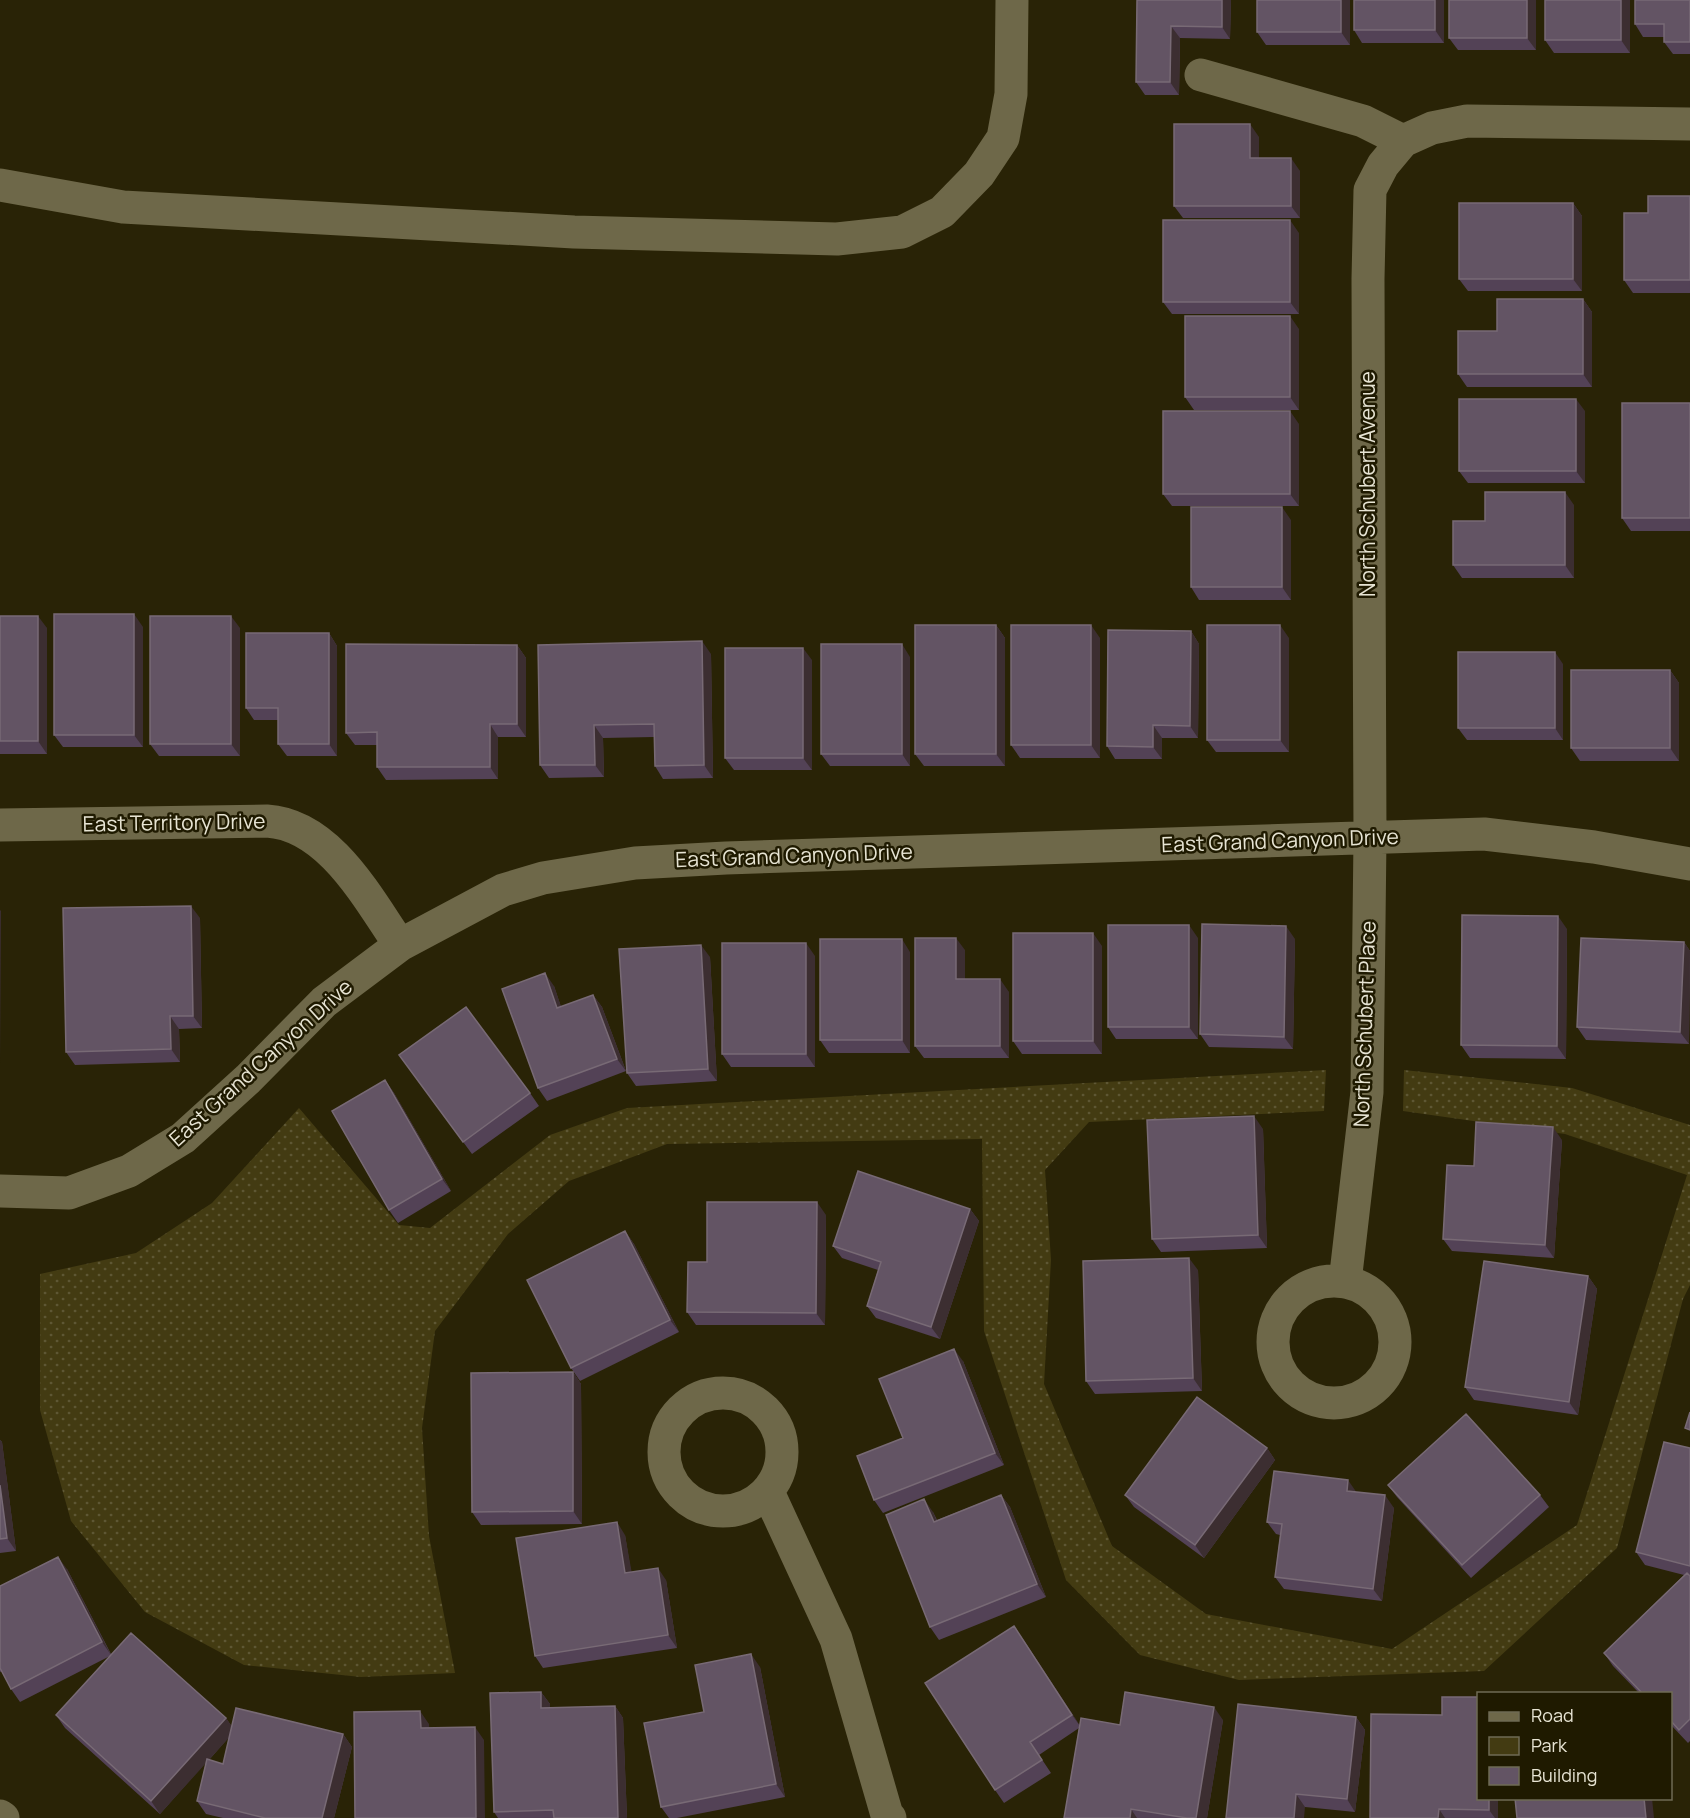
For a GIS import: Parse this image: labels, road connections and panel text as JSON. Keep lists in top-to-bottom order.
{
  "streets": {
    "street": [
      "North Schubert Avenue",
      "East Territory Drive",
      "East Grand Canyon Drive",
      "North Schubert Place"
    ]
  },
  "crossings": [
    ["North Schubert Avenue", "East Grand Canyon Drive"],
    ["North Schubert Avenue", "North Schubert Place"],
    ["East Territory Drive", "East Grand Canyon Drive"],
    ["East Grand Canyon Drive", "North Schubert Place"]
  ],
  "legend": ["Road", "Park", "Building"]
}
